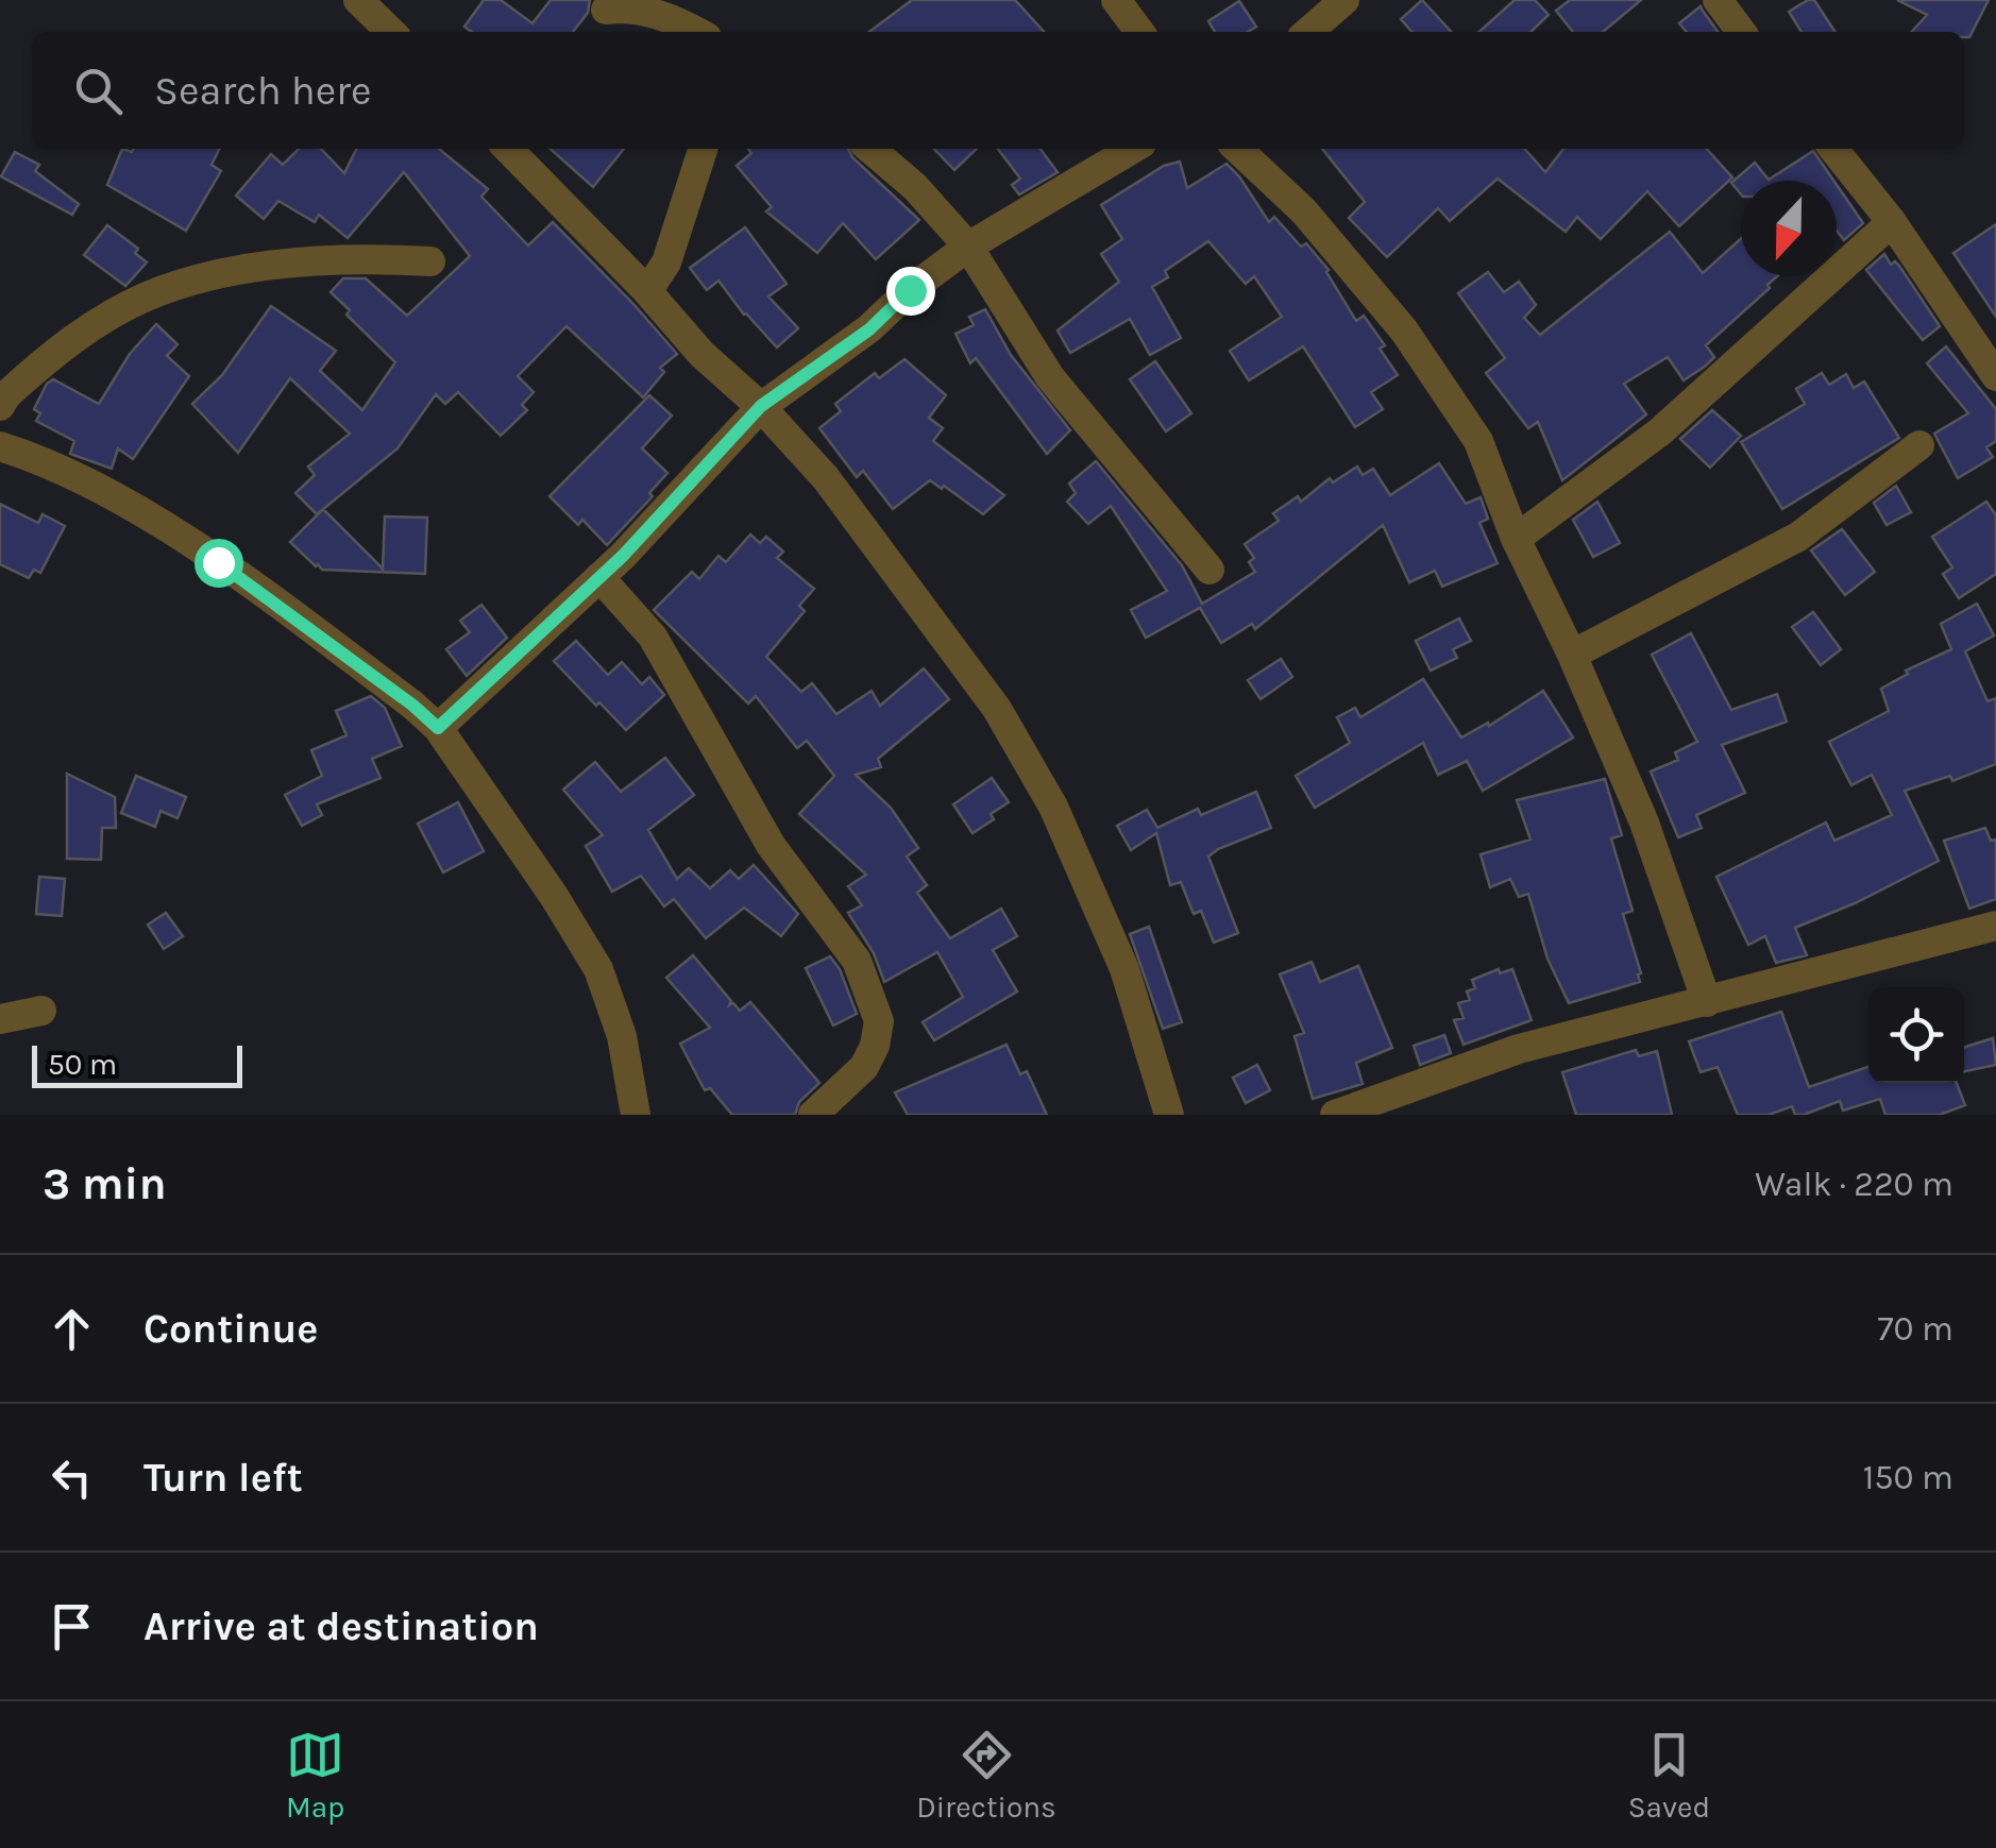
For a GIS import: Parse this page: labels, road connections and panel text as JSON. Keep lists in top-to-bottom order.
{
  "scale_bar": "50 m",
  "north": "bottom",
  "page": {
    "search": "Search here",
    "scale": "50 m",
    "heading": ["3 min", "Walk · 220 m"],
    "list": [
      ["Continue", "70 m"],
      ["Turn left", "150 m"],
      "Arrive at destination"
    ],
    "nav": ["Map", "Directions", "Saved"]
  }
}
